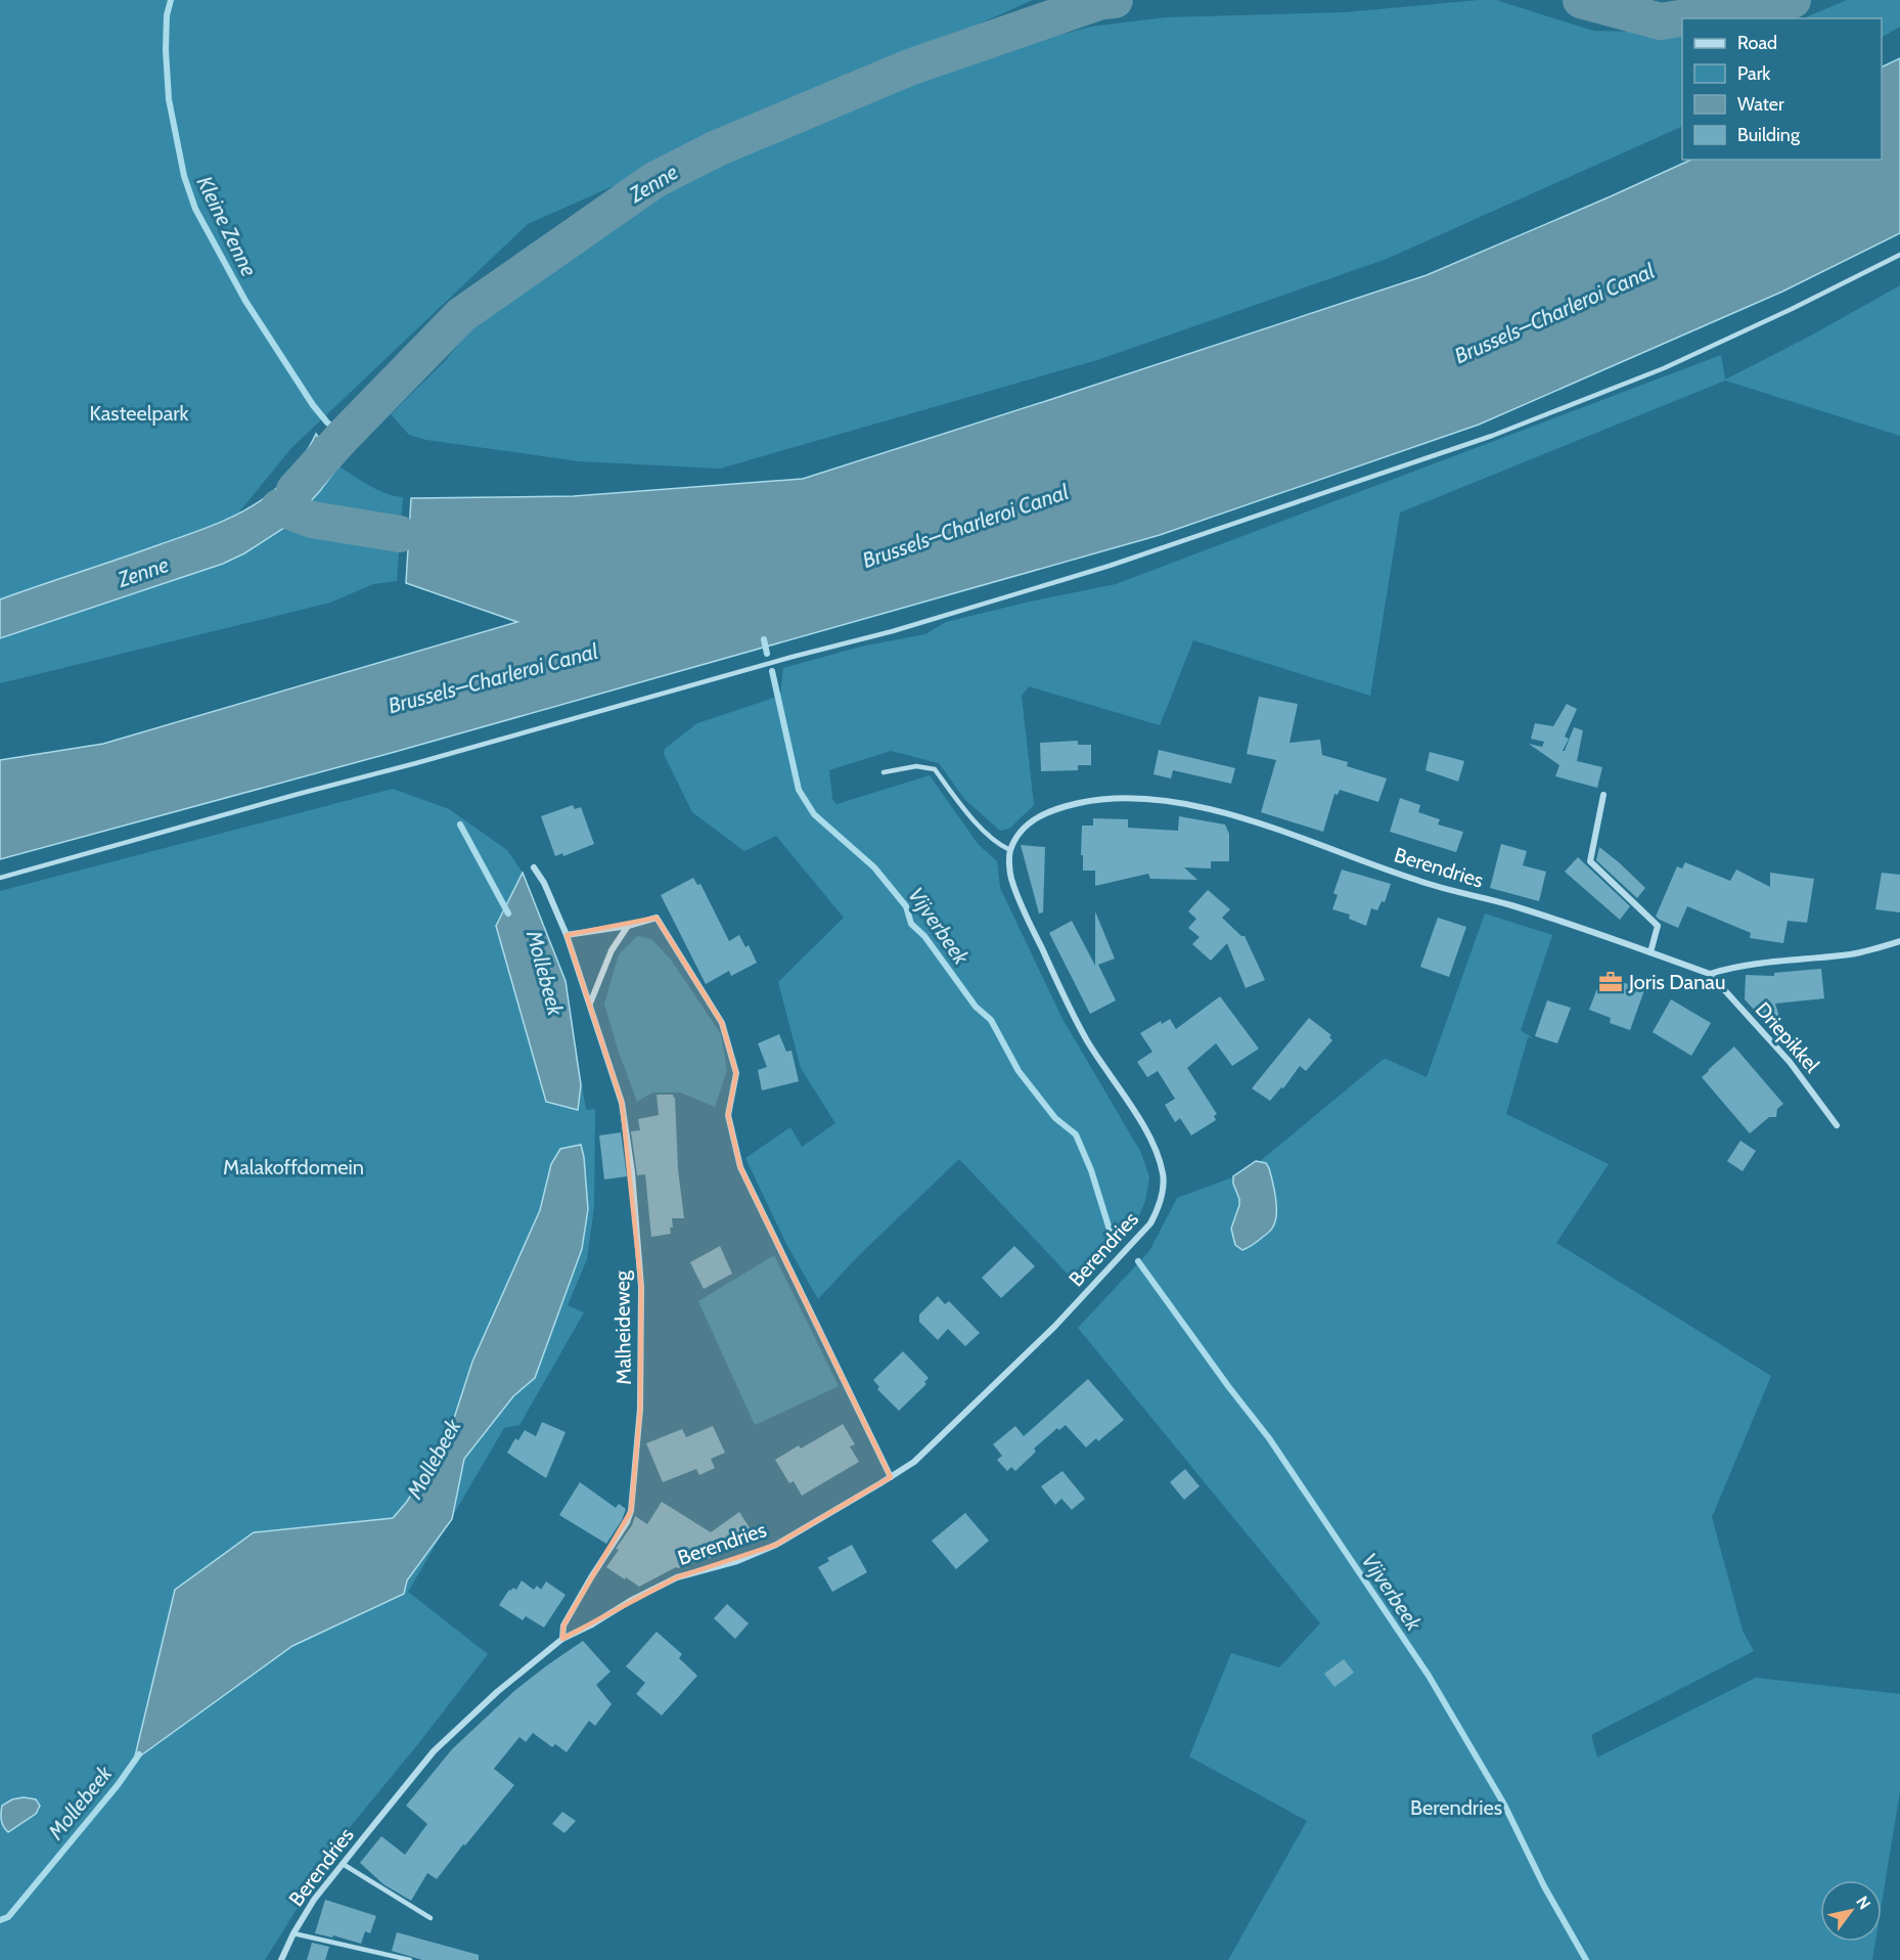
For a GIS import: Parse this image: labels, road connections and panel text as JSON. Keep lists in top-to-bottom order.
{
  "streets": {
    "street": ["Berendries", "Driepikkel", "Malheideweg"]
  },
  "crossings": [
    ["Berendries", "Driepikkel"],
    ["Berendries", "Malheideweg"]
  ],
  "water": [
    "Zenne",
    "Kleine Zenne",
    "Brussels–Charleroi Canal",
    "Vijverbeek",
    "Mollebeek"
  ],
  "parks": ["Kasteelpark", "Malakoffdomein", "Berendries"],
  "places": {
    "office": ["Joris Danau"]
  },
  "legend": [
    "Road",
    "Park",
    "Water",
    "Building"
  ],
  "north": "top right"
}
